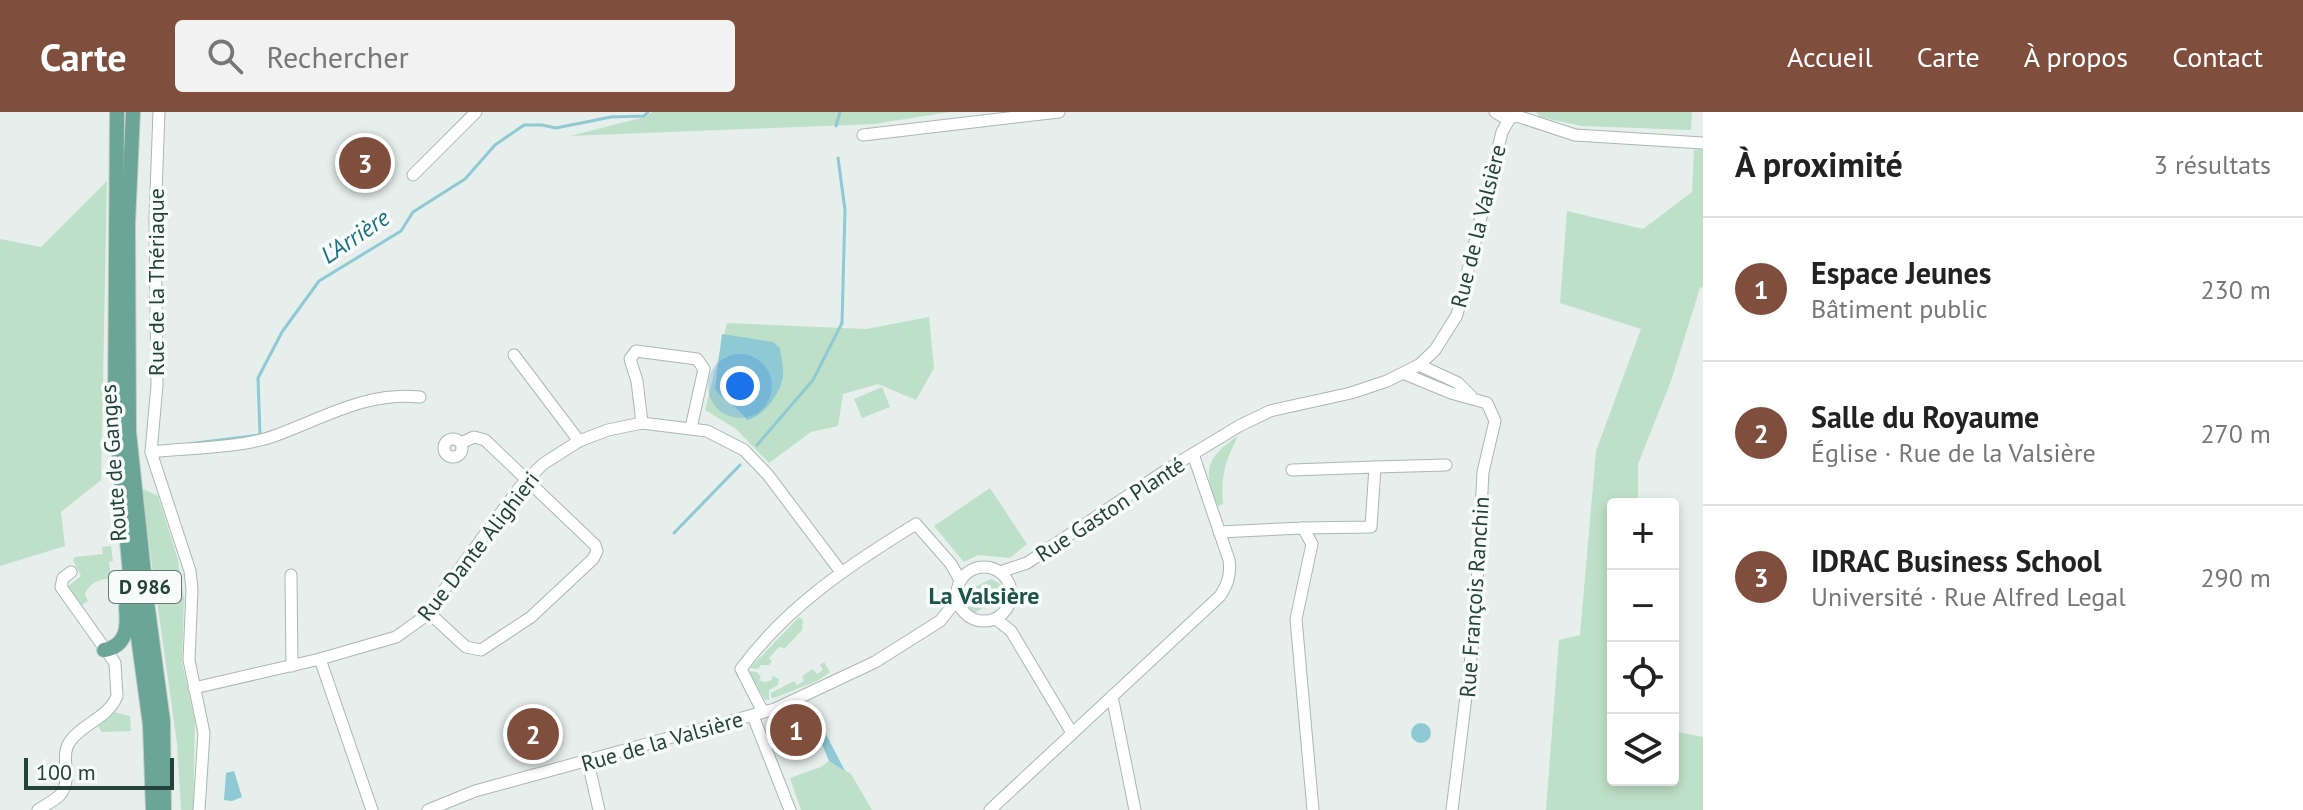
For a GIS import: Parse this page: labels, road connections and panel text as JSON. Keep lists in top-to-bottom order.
{
  "streets": {
    "main road": ["Route de Ganges", "D 986"],
    "street": [
      "Rue de la Valsière",
      "Rue de la Thériaque",
      "Rue Gaston Planté",
      "Rue Dante Alighieri",
      "Rue François Ranchin"
    ]
  },
  "crossings": [
    ["Rue de la Valsière", "Rue Gaston Planté"],
    ["Rue de la Valsière", "Rue François Ranchin"]
  ],
  "districts": ["La Valsière"],
  "water": ["L'Arrière"],
  "scale_bar": "100 m",
  "page": {
    "header": "Carte",
    "search": "Rechercher",
    "nav": [
      "Accueil",
      "Carte",
      "À propos",
      "Contact"
    ],
    "heading": ["À proximité", "3 résultats"],
    "pins": ["3", "1", "2"],
    "list": [
      {
        "mark": "1",
        "name": "Espace Jeunes",
        "note": "Bâtiment public",
        "value": "230 m"
      },
      {
        "mark": "2",
        "name": "Salle du Royaume",
        "note": "Église · Rue de la Valsière",
        "value": "270 m"
      },
      {
        "mark": "3",
        "name": "IDRAC Business School",
        "note": "Université · Rue Alfred Legal",
        "value": "290 m"
      }
    ],
    "map_buttons": ["+", "−"],
    "scale": "100 m"
  }
}
